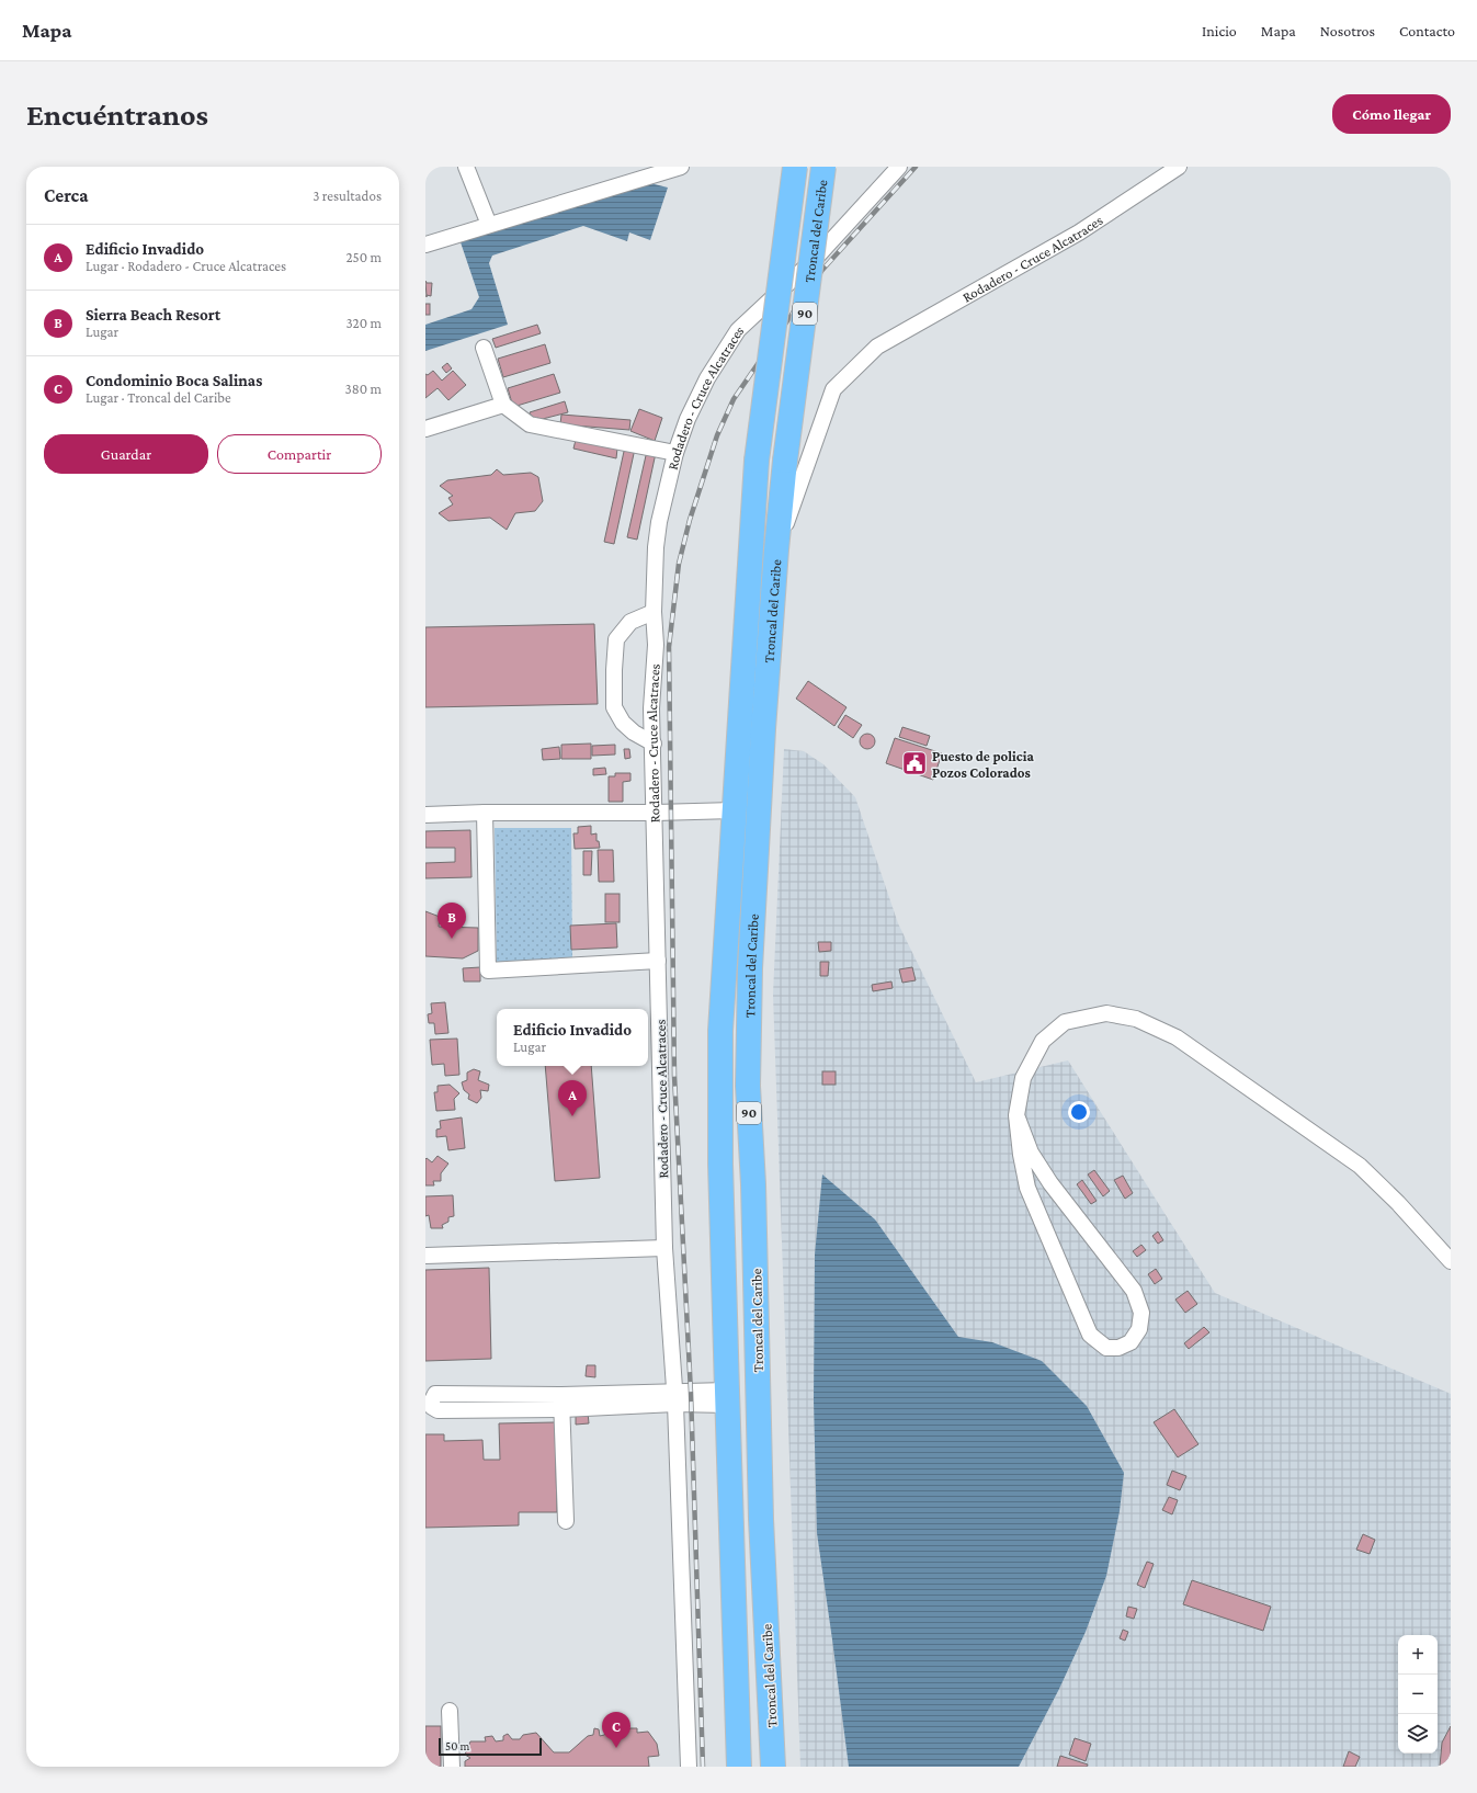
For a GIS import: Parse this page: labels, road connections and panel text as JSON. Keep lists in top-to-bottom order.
{
  "streets": {
    "highway": ["Troncal del Caribe", "90"],
    "street": ["Rodadero - Cruce Alcatraces"]
  },
  "crossings": [
    ["Troncal del Caribe", "Rodadero - Cruce Alcatraces"]
  ],
  "places": {
    "public building": ["Puesto de policia Pozos Colorados"]
  },
  "scale_bar": "50 m",
  "page": {
    "header": "Mapa",
    "nav": [
      "Inicio",
      "Mapa",
      "Nosotros",
      "Contacto"
    ],
    "buttons": [
      "Cómo llegar",
      ["Guardar", "Compartir"]
    ],
    "title": "Encuéntranos",
    "heading": ["Cerca", "3 resultados"],
    "list": [
      {
        "mark": "A",
        "name": "Edificio Invadido",
        "note": "Lugar · Rodadero - Cruce Alcatraces",
        "value": "250 m"
      },
      {
        "mark": "B",
        "name": "Sierra Beach Resort",
        "note": "Lugar",
        "value": "320 m"
      },
      {
        "mark": "C",
        "name": "Condominio Boca Salinas",
        "note": "Lugar · Troncal del Caribe",
        "value": "380 m"
      }
    ],
    "pins": ["B", "A", "C"],
    "popup": ["Edificio Invadido", "Lugar"],
    "map_buttons": ["+", "−"],
    "scale": "50 m"
  }
}
